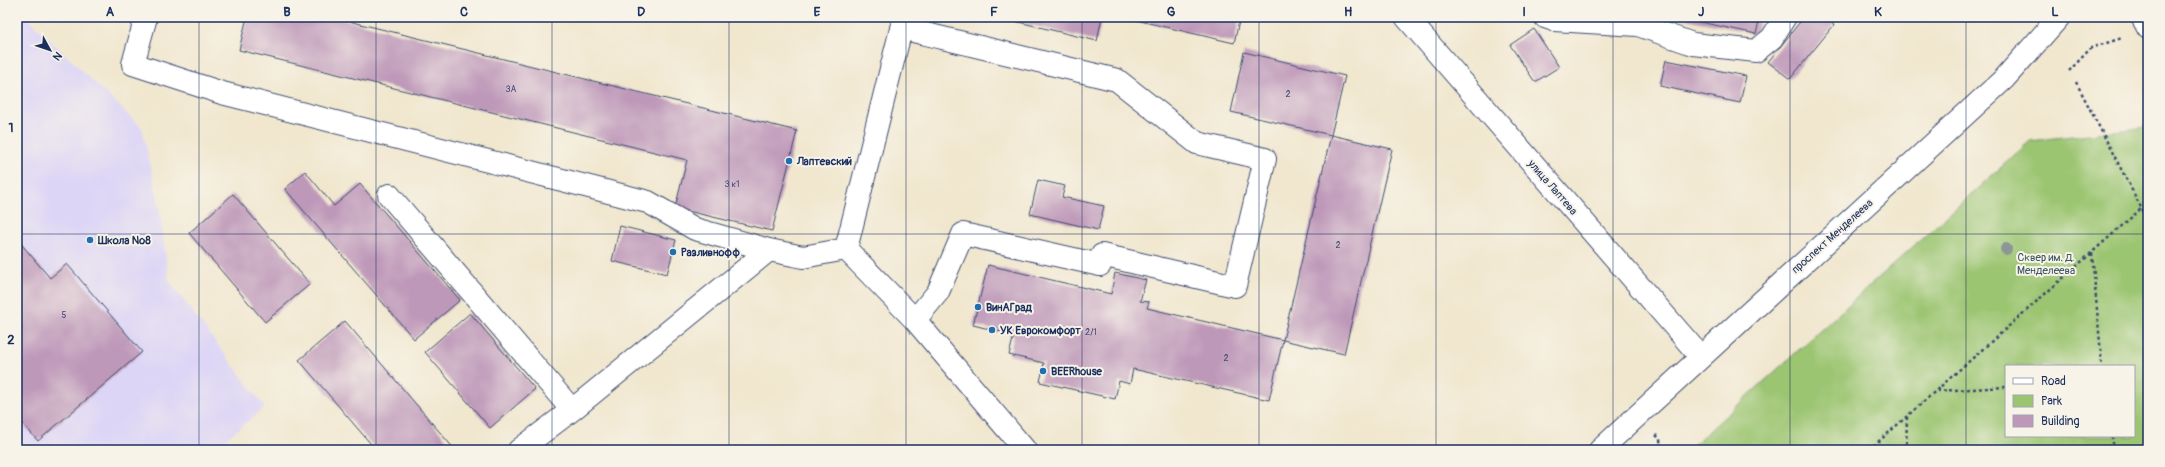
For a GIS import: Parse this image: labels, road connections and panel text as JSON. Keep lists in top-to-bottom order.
{
  "streets": {
    "main road": ["улица Лаптева", "проспект Менделеева"]
  },
  "crossings": [
    ["улица Лаптева", "проспект Менделеева"]
  ],
  "parks": ["Сквер им. Д. Менделеева"],
  "places": [
    "Лаптевский",
    "Школа №8",
    "Разливнофф",
    "ВинАГрад",
    "УК Еврокомфорт",
    "BEERhouse"
  ],
  "house_numbers": [
    "3А",
    "2",
    "3 к1",
    "2",
    "5",
    "2/1",
    "2"
  ],
  "legend": ["Road", "Park", "Building"],
  "north": "bottom right",
  "grid": {
    "columns": [
      "A",
      "B",
      "C",
      "D",
      "E",
      "F",
      "G",
      "H",
      "I",
      "J",
      "K",
      "L"
    ],
    "rows": ["1", "2"]
  }
}
